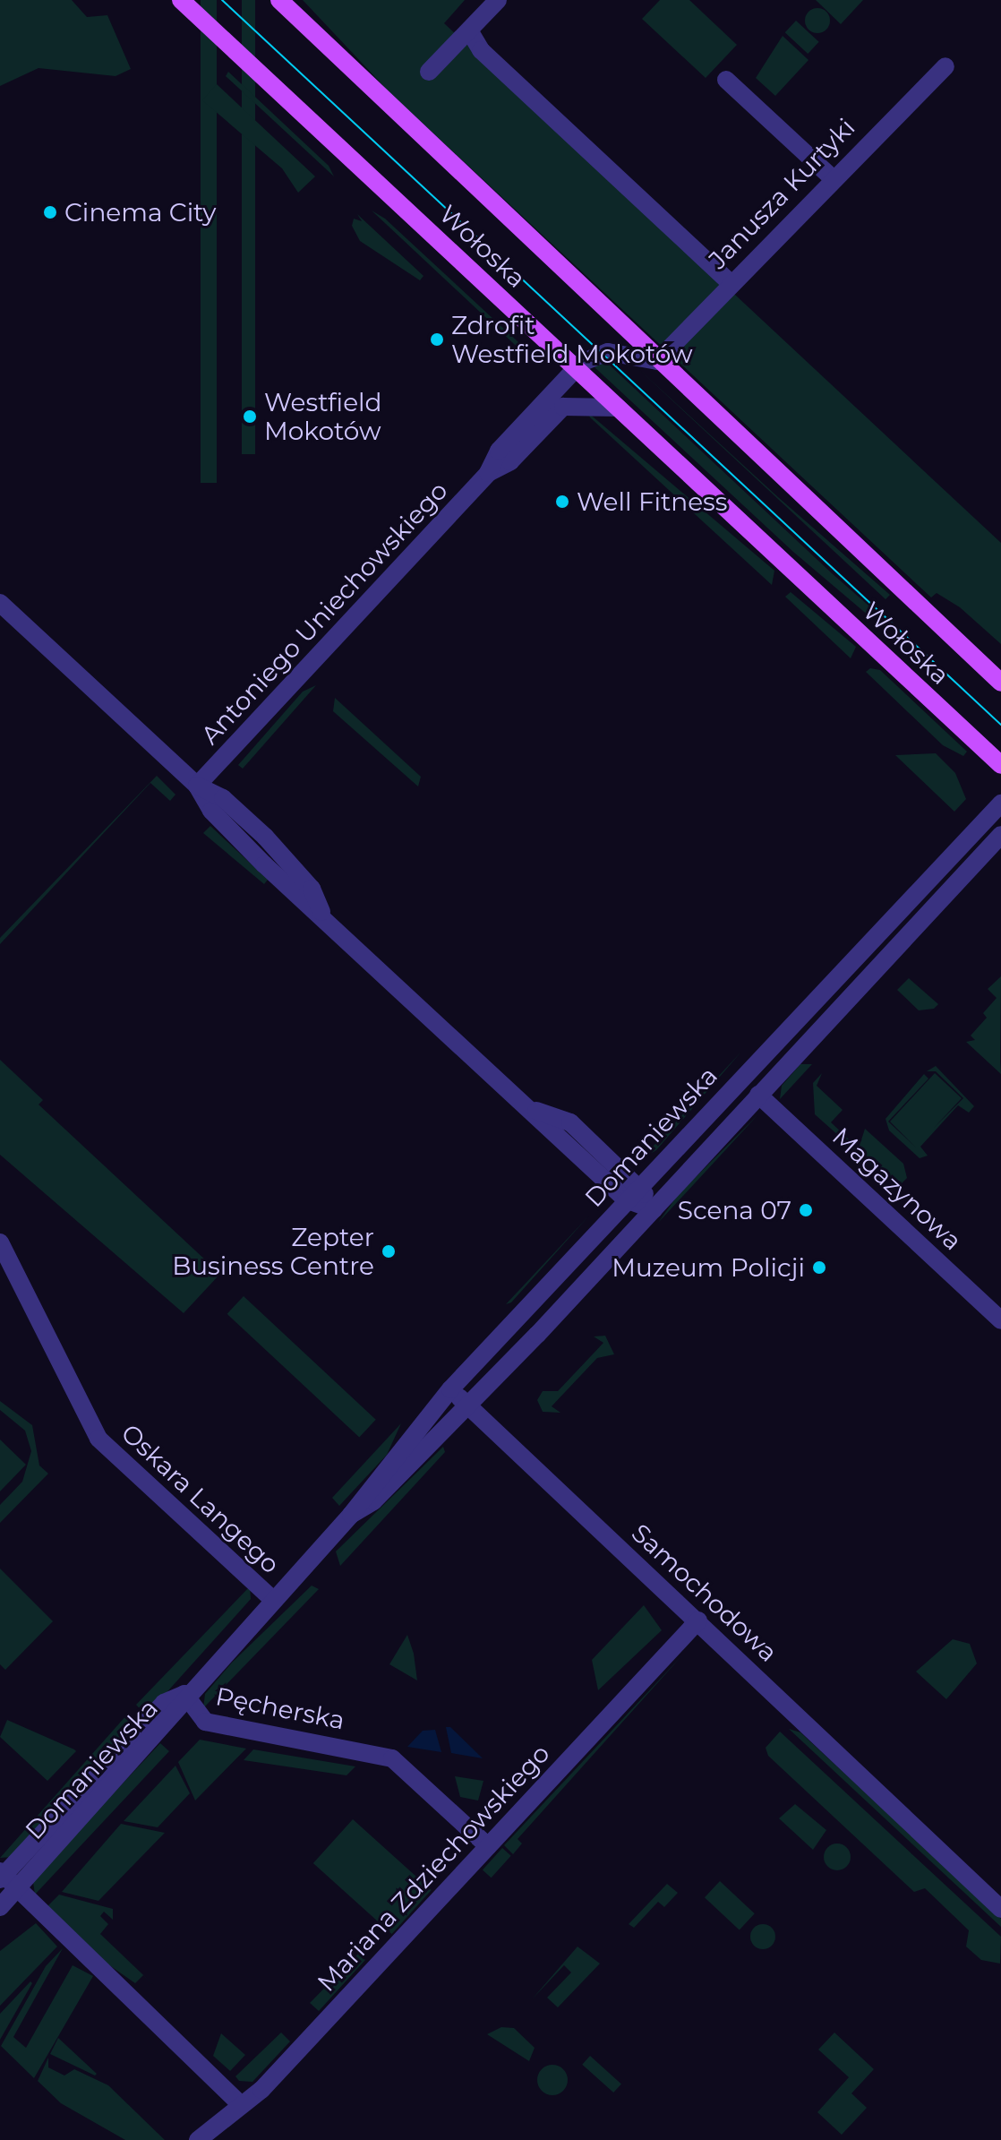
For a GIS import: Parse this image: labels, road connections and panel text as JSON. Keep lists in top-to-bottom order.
{
  "streets": {
    "main road": ["Wołoska"],
    "street": [
      "Janusza Kurtyki",
      "Antoniego Uniechowskiego",
      "Domaniewska",
      "Magazynowa",
      "Oskara Langego",
      "Samochodowa",
      "Pęcherska",
      "Mariana Zdziechowskiego"
    ]
  },
  "crossings": [
    ["Janusza Kurtyki", "Wołoska"],
    ["Janusza Kurtyki", "Antoniego Uniechowskiego"],
    ["Wołoska", "Antoniego Uniechowskiego"],
    ["Domaniewska", "Magazynowa"],
    ["Domaniewska", "Oskara Langego"],
    ["Domaniewska", "Samochodowa"],
    ["Domaniewska", "Pęcherska"],
    ["Samochodowa", "Mariana Zdziechowskiego"],
    ["Pęcherska", "Mariana Zdziechowskiego"]
  ],
  "places": [
    "Cinema City",
    "Zdrofit Westfield Mokotów",
    "Westfield Mokotów",
    "Well Fitness",
    "Scena 07",
    "Zepter Business Centre",
    "Muzeum Policji"
  ]
}
